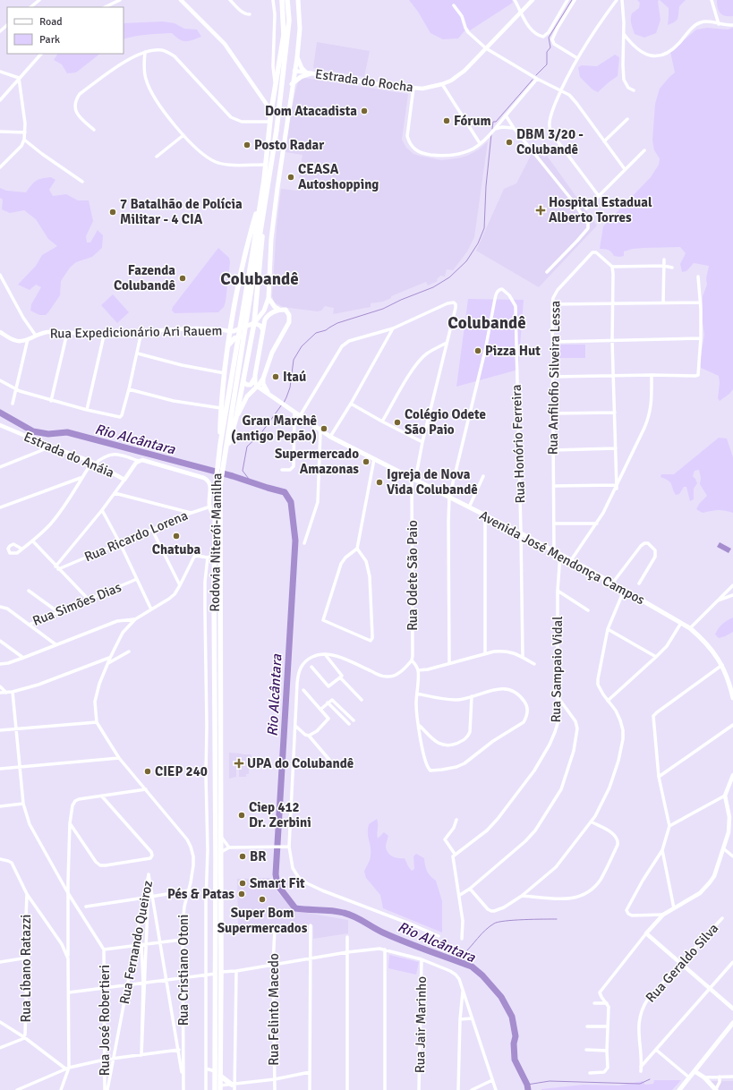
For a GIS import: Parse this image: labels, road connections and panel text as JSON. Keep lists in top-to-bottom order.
{
  "streets": {
    "highway": ["Rodovia Niterói-Manilha"],
    "main road": ["Rua Expedicionário Ari Rauem", "Avenida José Mendonça Campos"],
    "street": [
      "Estrada do Rocha",
      "Rua Anfilofio Silveira Lessa",
      "Rua Honório Ferreira",
      "Estrada do Anáia",
      "Rua Ricardo Lorena",
      "Rua Odete São Paio",
      "Rua Simões Dias",
      "Rua Sampaio Vidal",
      "Rua Fernando Queiroz",
      "Rua Geraldo Silva",
      "Rua Líbano Ratazzi",
      "Rua Cristiano Otoni",
      "Rua Felinto Macedo",
      "Rua José Robertieri",
      "Rua Jair Marinho"
    ]
  },
  "crossings": [
    ["Rua Anfilofio Silveira Lessa", "Avenida José Mendonça Campos"],
    ["Rua Honório Ferreira", "Avenida José Mendonça Campos"],
    ["Rua Ricardo Lorena", "Rodovia Niterói-Manilha"],
    ["Rodovia Niterói-Manilha", "Rua Cristiano Otoni"],
    ["Avenida José Mendonça Campos", "Rua Odete São Paio"],
    ["Avenida José Mendonça Campos", "Rua Sampaio Vidal"],
    ["Rua Fernando Queiroz", "Rua Cristiano Otoni"]
  ],
  "districts": ["Colubandê", "Colubandê"],
  "water": ["Rio Alcântara"],
  "places": {
    "other": [
      "Dom Atacadista",
      "Fórum",
      "DBM 3/20 - Colubandê",
      "Posto Radar",
      "CEASA Autoshopping",
      "7 Batalhão de Polícia Militar - 4 CIA",
      "Fazenda Colubandê",
      "Pizza Hut",
      "Itaú",
      "Colégio Odete São Paio",
      "Gran Marchê (antigo Pepão)",
      "Supermercado Amazonas",
      "Igreja de Nova Vida Colubandê",
      "Chatuba",
      "CIEP 240",
      "Ciep 412 Dr. Zerbini",
      "BR",
      "Smart Fit",
      "Pés & Patas",
      "Super Bom Supermercados"
    ],
    "health": ["Hospital Estadual Alberto Torres", "UPA do Colubandê"]
  },
  "legend": ["Road", "Park"]
}
